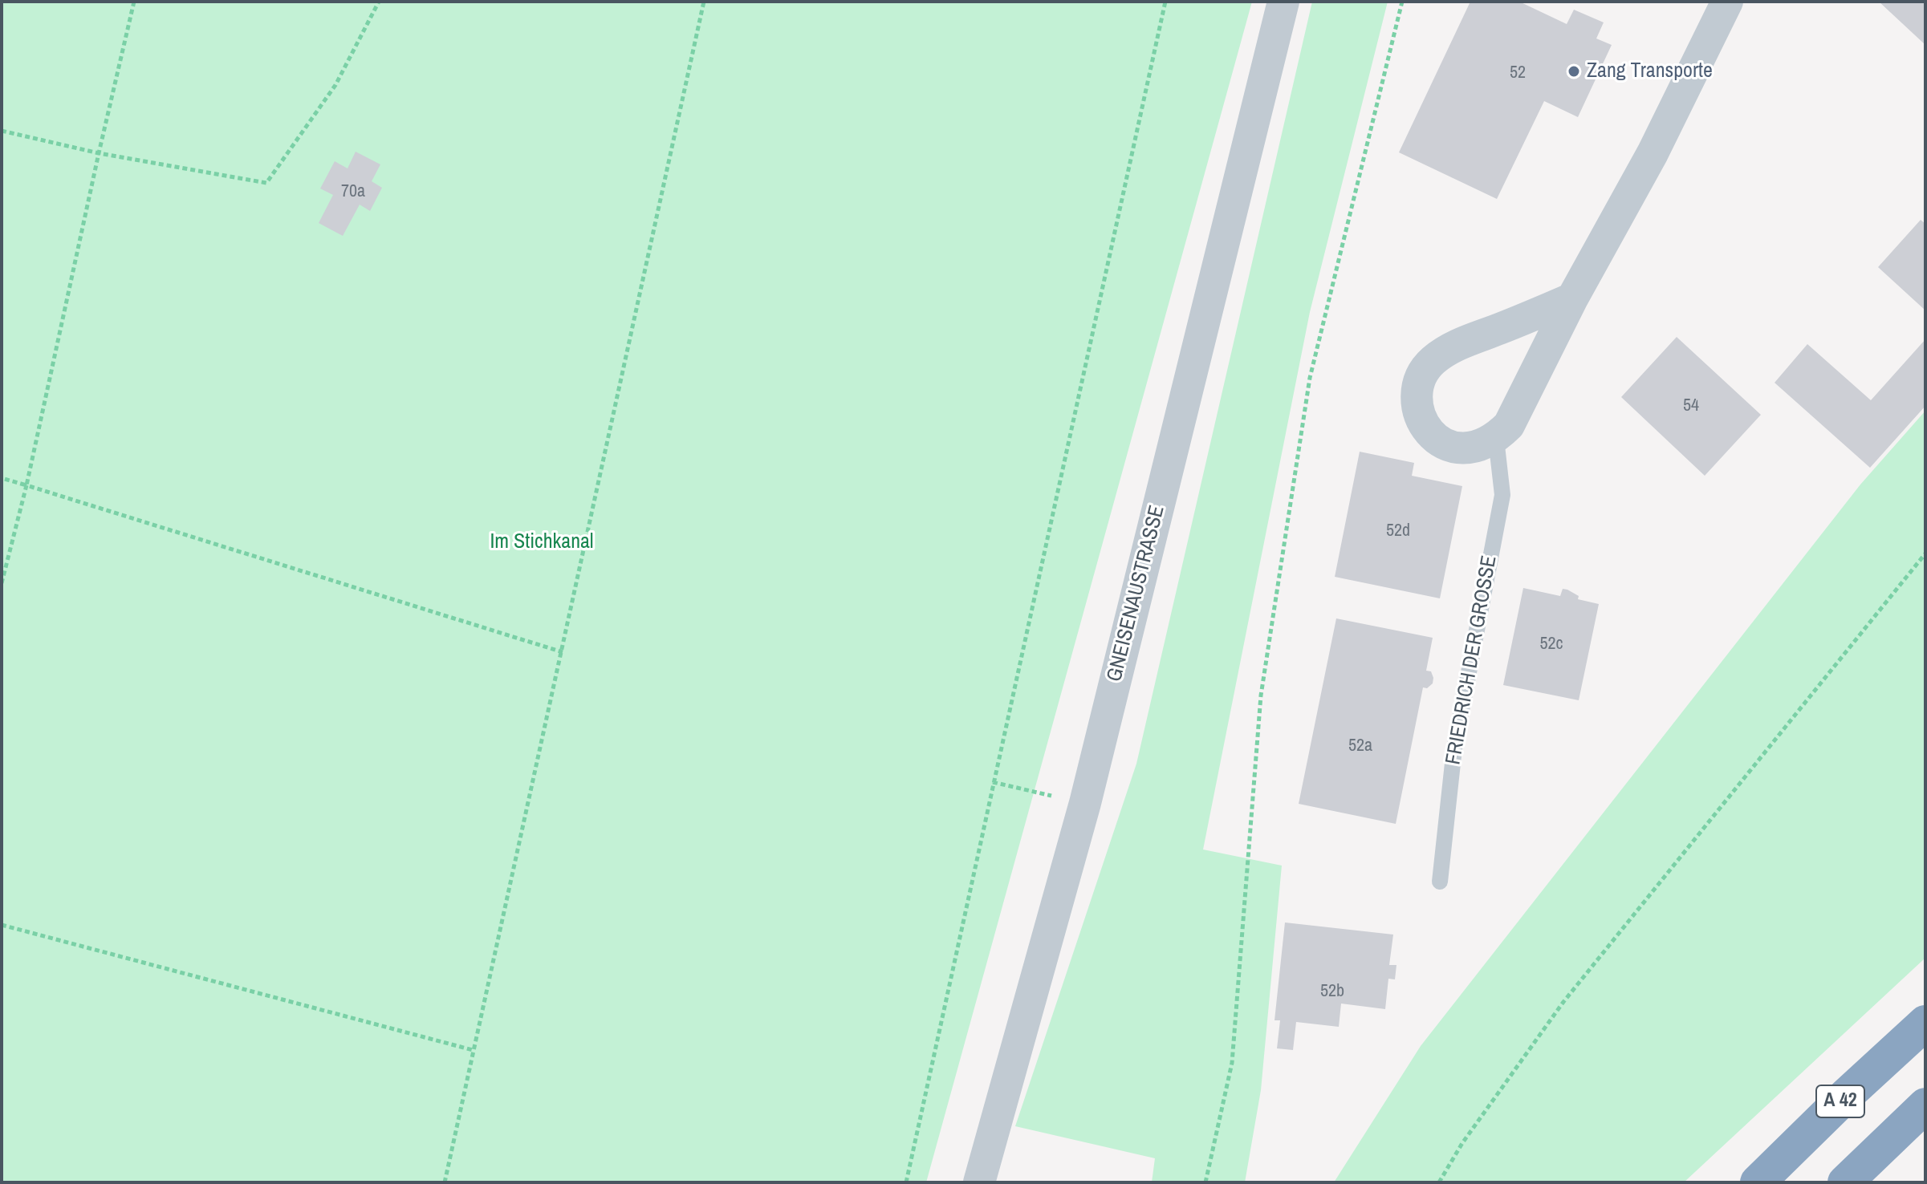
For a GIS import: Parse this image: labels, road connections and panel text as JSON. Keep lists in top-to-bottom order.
{
  "streets": {
    "highway": ["A 42"],
    "street": ["GNEISENAUSTRASSE"],
    "lane": ["FRIEDRICH DER GROSSE"]
  },
  "parks": ["Im Stichkanal"],
  "places": ["Zang Transporte"],
  "house_numbers": [
    "52",
    "70a",
    "54",
    "52d",
    "52c",
    "52a",
    "52b"
  ]
}
